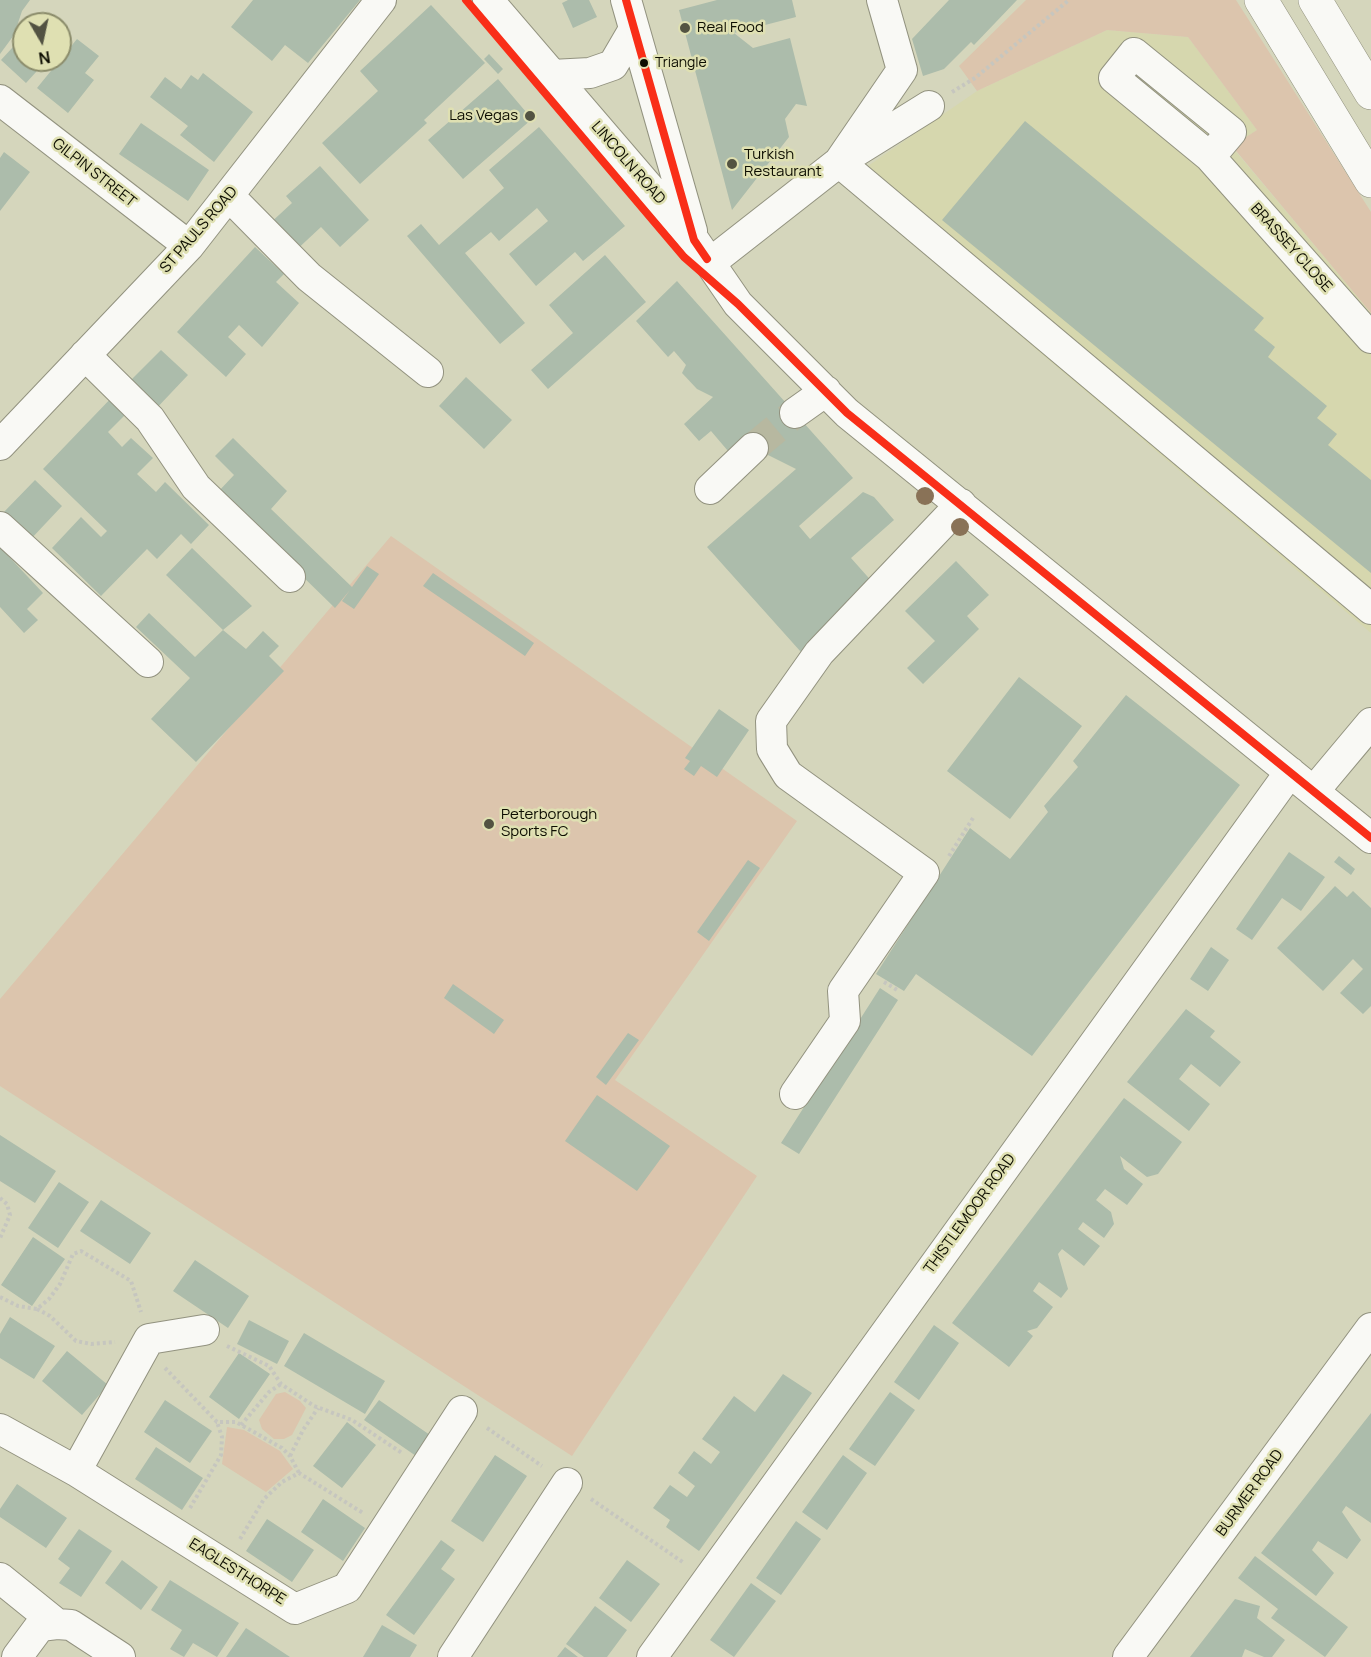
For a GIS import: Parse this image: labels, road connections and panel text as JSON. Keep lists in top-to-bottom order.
{
  "streets": {
    "street": [
      "LINCOLN ROAD",
      "GILPIN STREET",
      "ST PAULS ROAD",
      "BRASSEY CLOSE",
      "THISTLEMOOR ROAD",
      "BURMER ROAD",
      "EAGLESTHORPE"
    ]
  },
  "crossings": [
    ["LINCOLN ROAD", "THISTLEMOOR ROAD"],
    ["GILPIN STREET", "ST PAULS ROAD"]
  ],
  "places": [
    "Real Food",
    "Triangle",
    "Las Vegas",
    "Turkish Restaurant",
    "Peterborough Sports FC"
  ],
  "north": "bottom"
}
